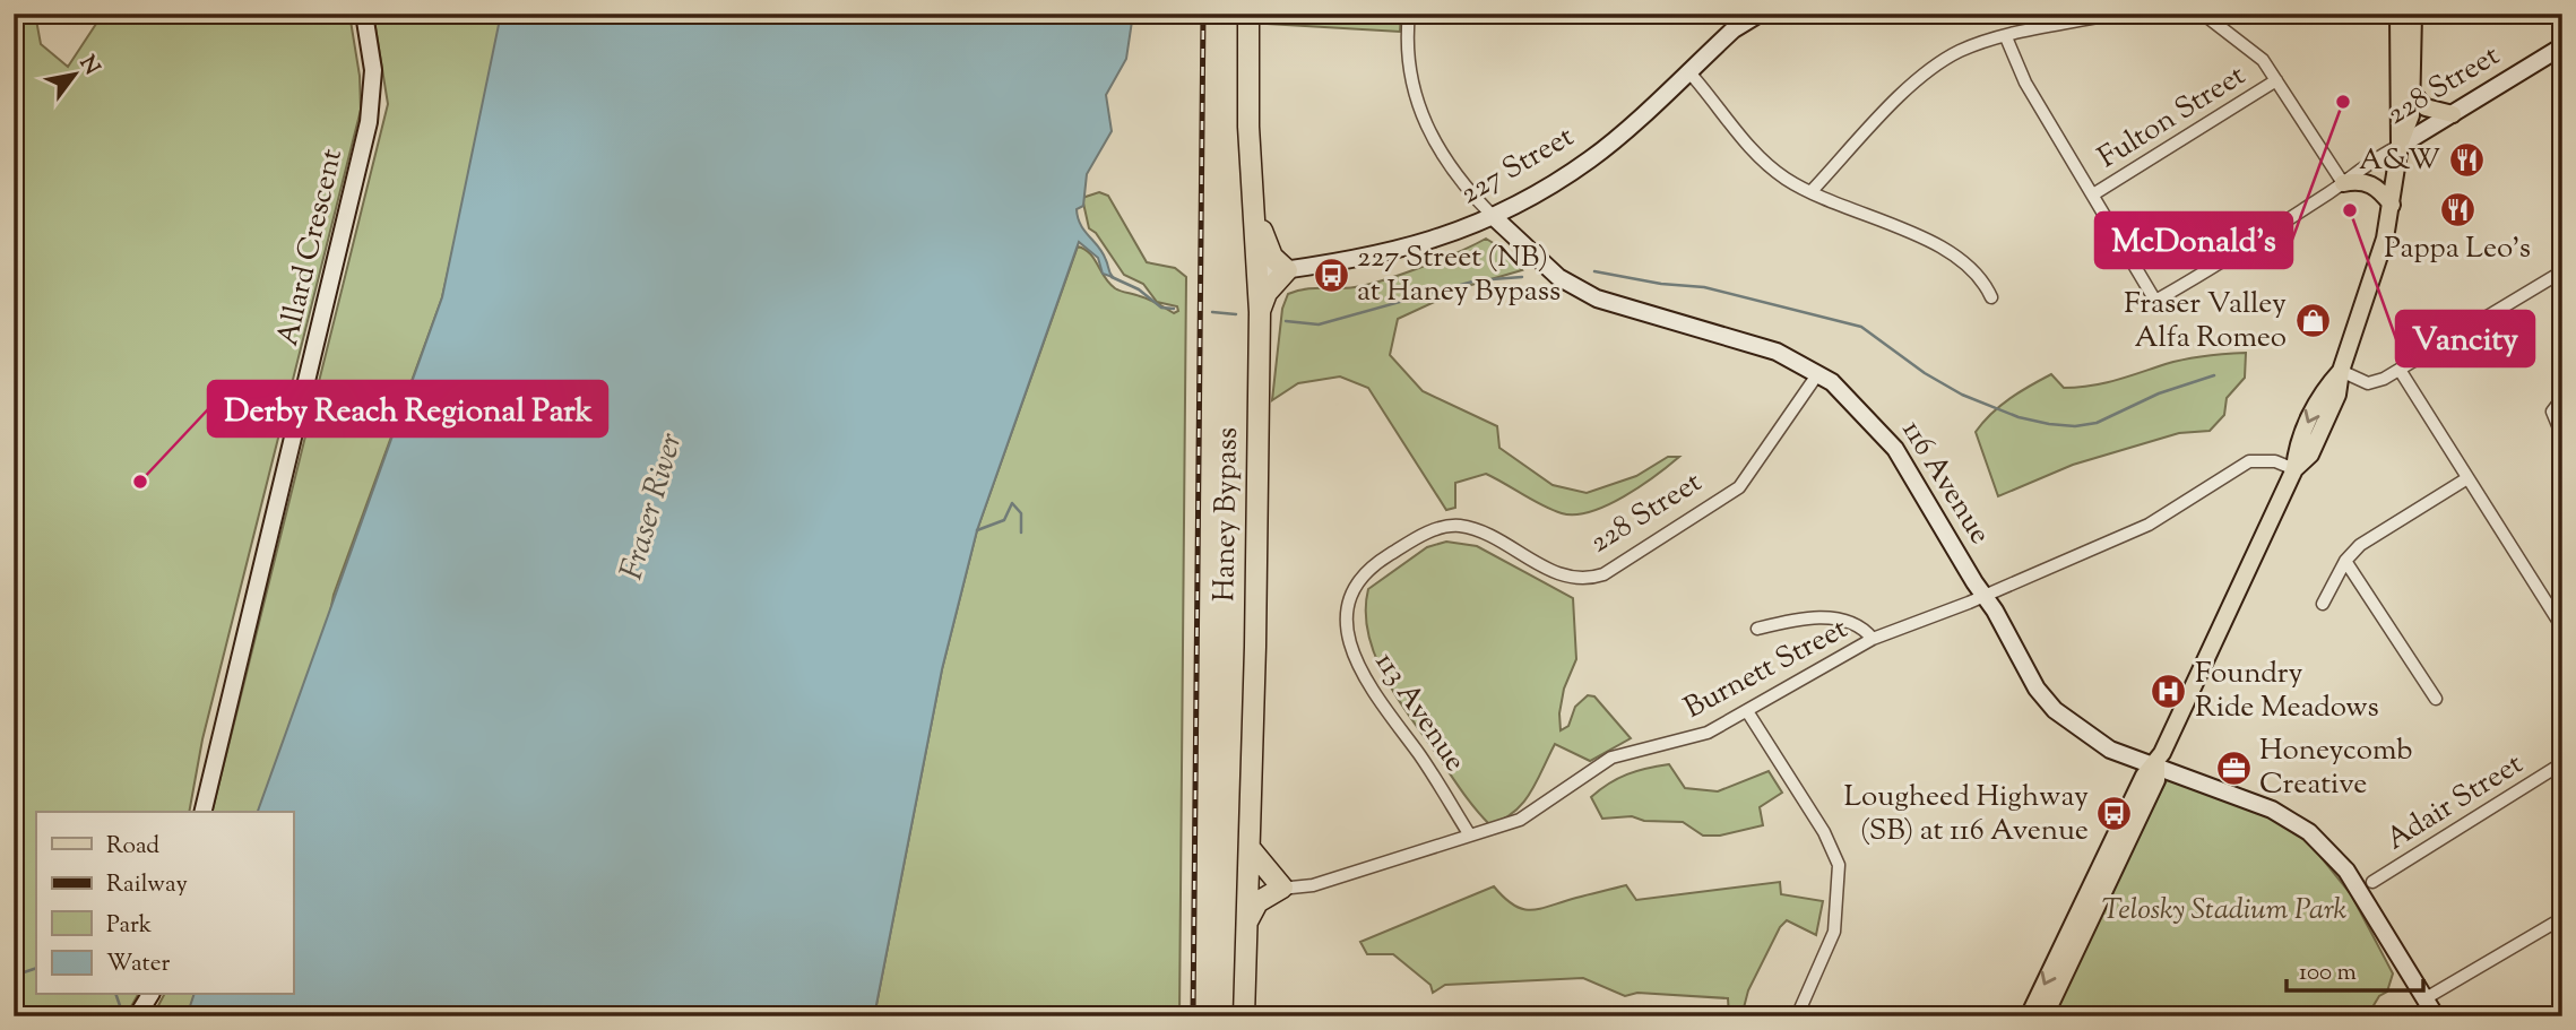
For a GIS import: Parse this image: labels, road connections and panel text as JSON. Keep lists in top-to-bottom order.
{
  "streets": {
    "highway": ["Haney Bypass"],
    "street": [
      "228 Street",
      "Fulton Street",
      "227 Street",
      "Allard Crescent",
      "116 Avenue",
      "Burnett Street",
      "113 Avenue",
      "Adair Street"
    ]
  },
  "crossings": [
    ["228 Street", "Fulton Street"],
    ["228 Street", "116 Avenue"],
    ["228 Street", "113 Avenue"],
    ["227 Street", "116 Avenue"],
    ["227 Street", "Haney Bypass"],
    ["116 Avenue", "Burnett Street"],
    ["Haney Bypass", "Burnett Street"],
    ["Burnett Street", "113 Avenue"]
  ],
  "water": ["Fraser River"],
  "parks": ["Telosky Stadium Park"],
  "places": {
    "other": ["McDonald's", "Vancity", "Derby Reach Regional Park"],
    "restaurant": ["A&W", "Pappa Leo's"],
    "bus stop": ["227 Street (NB) at Haney Bypass", "Lougheed Highway (SB) at 116 Avenue"],
    "shop": ["Fraser Valley Alfa Romeo"],
    "hospital": ["Foundry Ride Meadows"],
    "office": ["Honeycomb Creative"]
  },
  "legend": [
    "Road",
    "Railway",
    "Park",
    "Water"
  ],
  "scale_bar": "100 m",
  "north": "top right"
}
